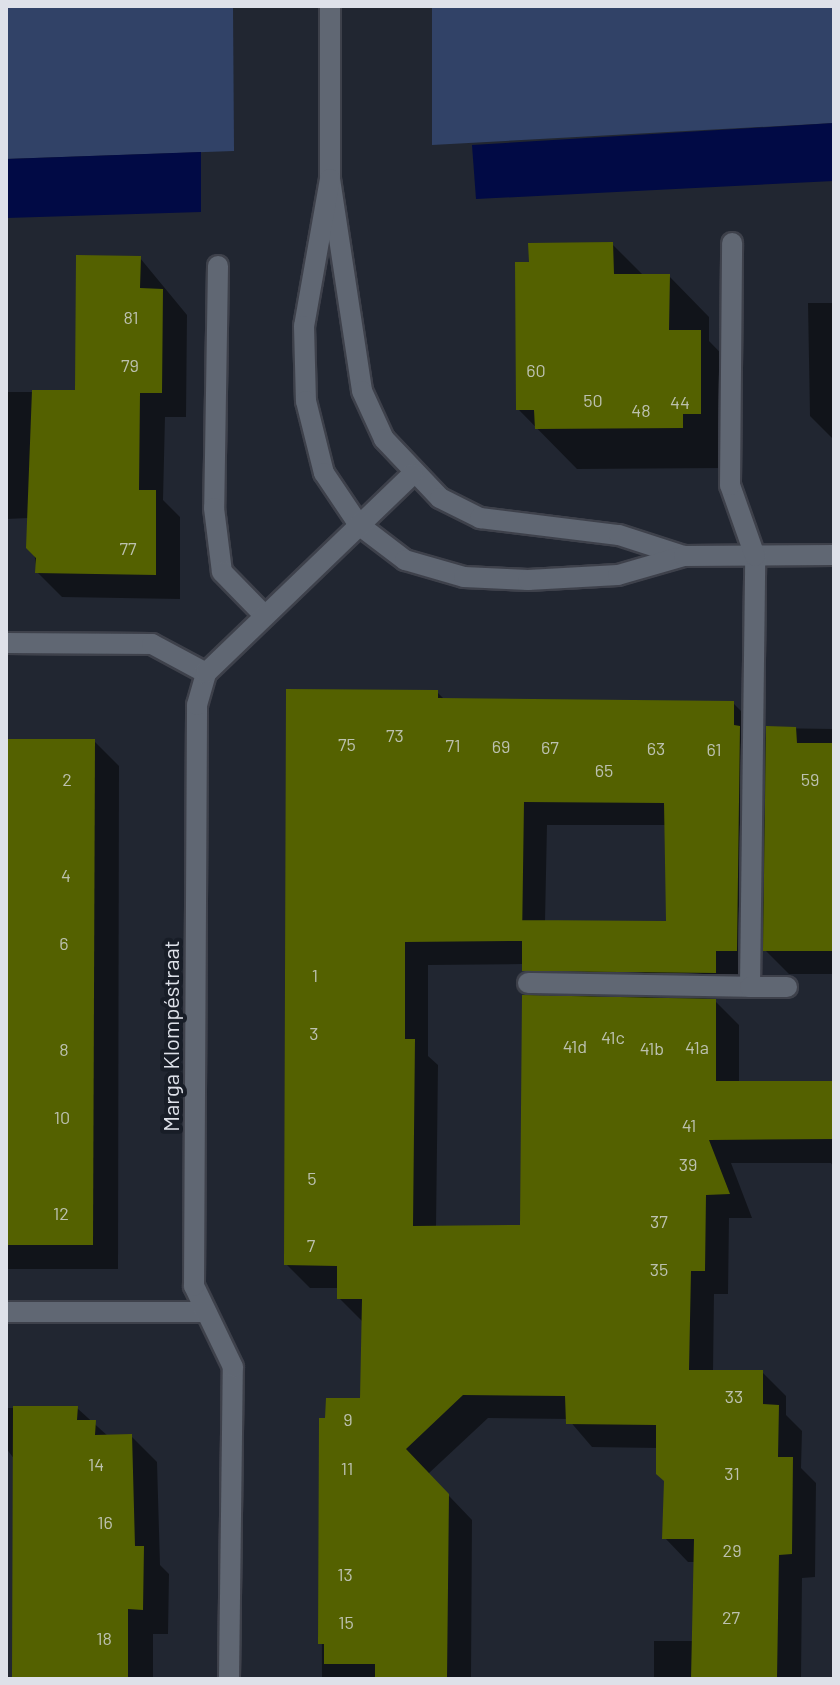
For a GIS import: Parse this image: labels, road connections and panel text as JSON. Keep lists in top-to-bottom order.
{
  "streets": {
    "street": ["Marga Klompéstraat"]
  },
  "house_numbers": [
    "81",
    "79",
    "60",
    "50",
    "44",
    "48",
    "77",
    "73",
    "75",
    "71",
    "69",
    "67",
    "63",
    "61",
    "65",
    "2",
    "59",
    "4",
    "6",
    "1",
    "3",
    "41c",
    "41d",
    "41a",
    "41b",
    "8",
    "10",
    "41",
    "39",
    "5",
    "12",
    "37",
    "7",
    "35",
    "33",
    "9",
    "14",
    "11",
    "31",
    "16",
    "29",
    "13",
    "27",
    "15",
    "18"
  ]
}
